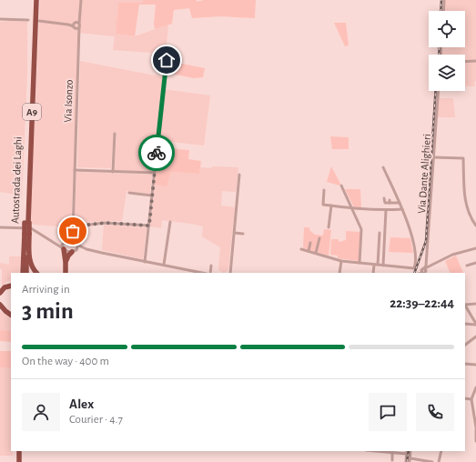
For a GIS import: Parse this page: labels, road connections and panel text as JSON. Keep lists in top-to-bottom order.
{
  "streets": {
    "highway": ["A9", "Autostrada dei Laghi"],
    "street": ["Via Isonzo", "Via Dante Alighieri"]
  },
  "page": {
    "heading": ["3 min", "Arriving in", "22:39–22:44"],
    "panel": ["Alex", "Courier · 4.7"],
    "bar": "On the way · 400 m"
  }
}
